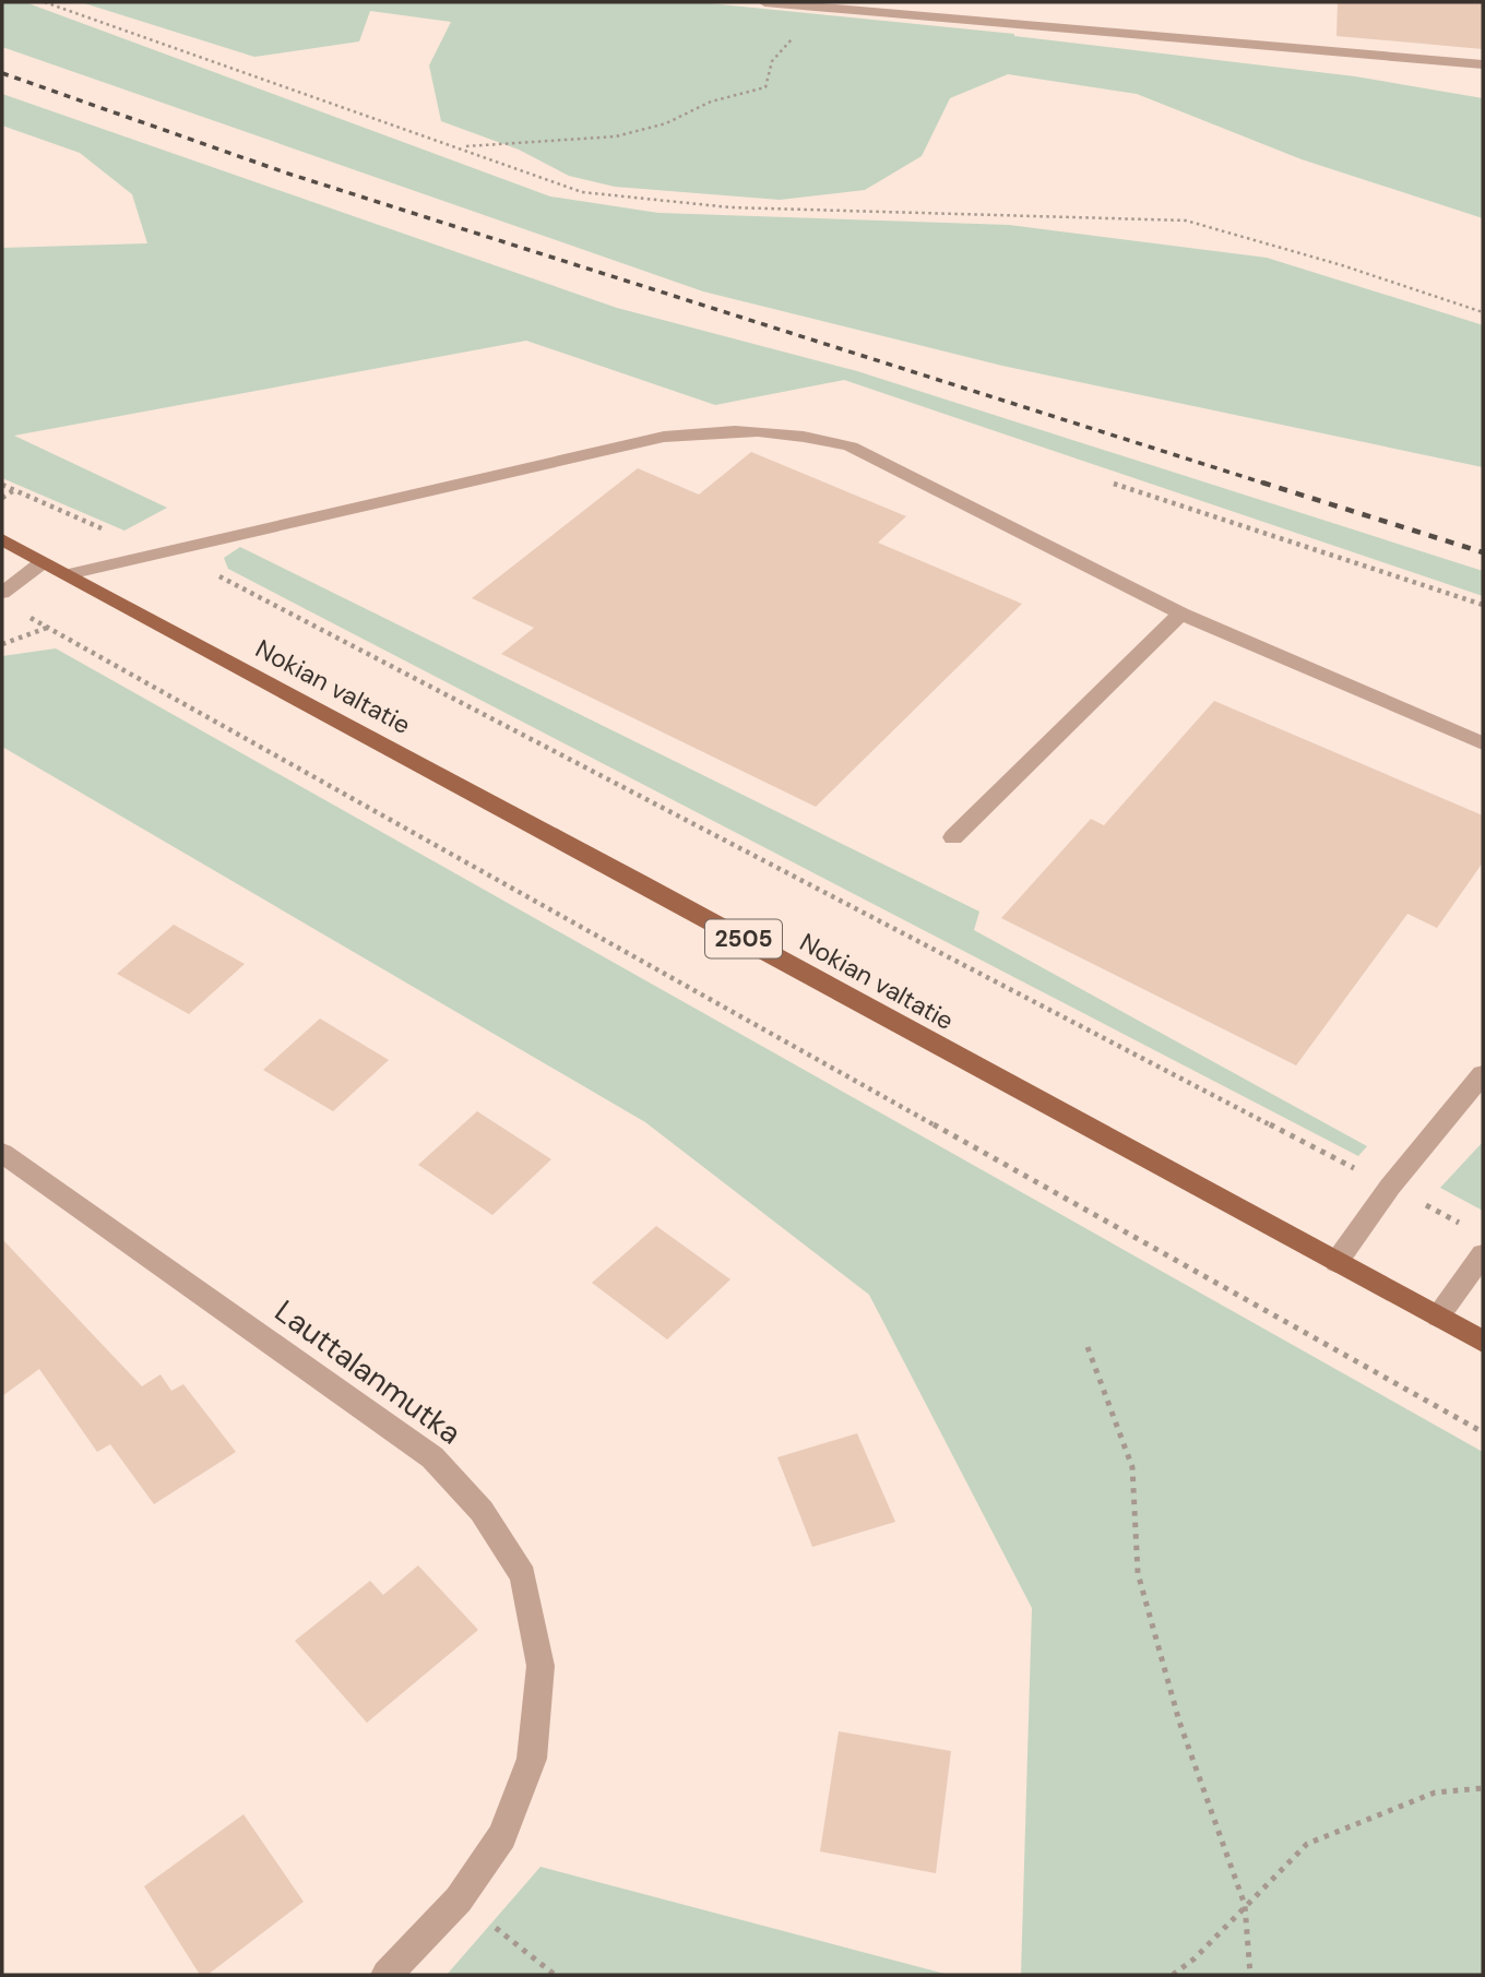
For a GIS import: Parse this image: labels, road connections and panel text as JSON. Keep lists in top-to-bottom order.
{
  "streets": {
    "main road": ["Nokian valtatie", "2505"],
    "street": ["Lauttalanmutka"]
  }
}
